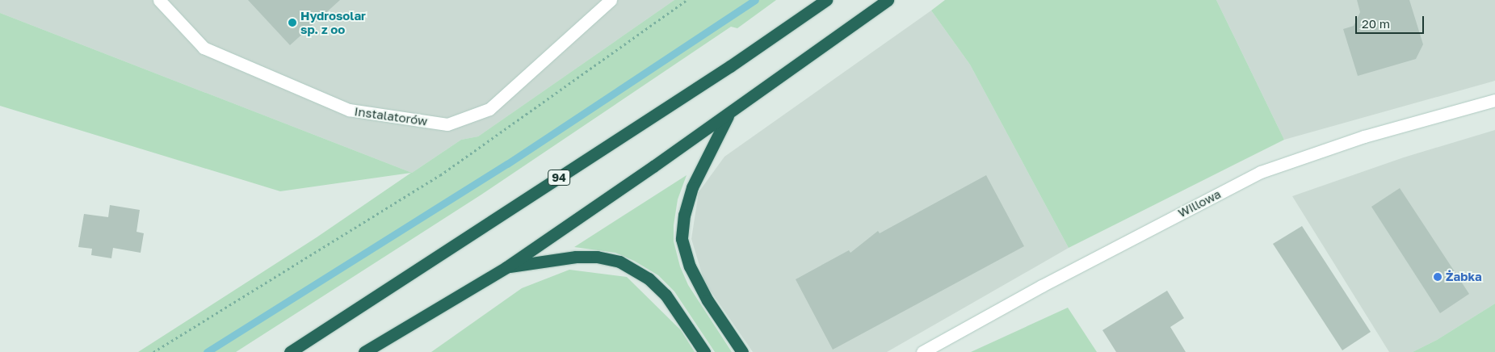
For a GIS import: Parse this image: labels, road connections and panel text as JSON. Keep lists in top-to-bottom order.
{
  "streets": {
    "highway": ["94"],
    "street": ["Instalatorów", "Willowa"]
  },
  "places": ["Hydrosolar sp. z oo", "Żabka"],
  "scale_bar": "20 m"
}
